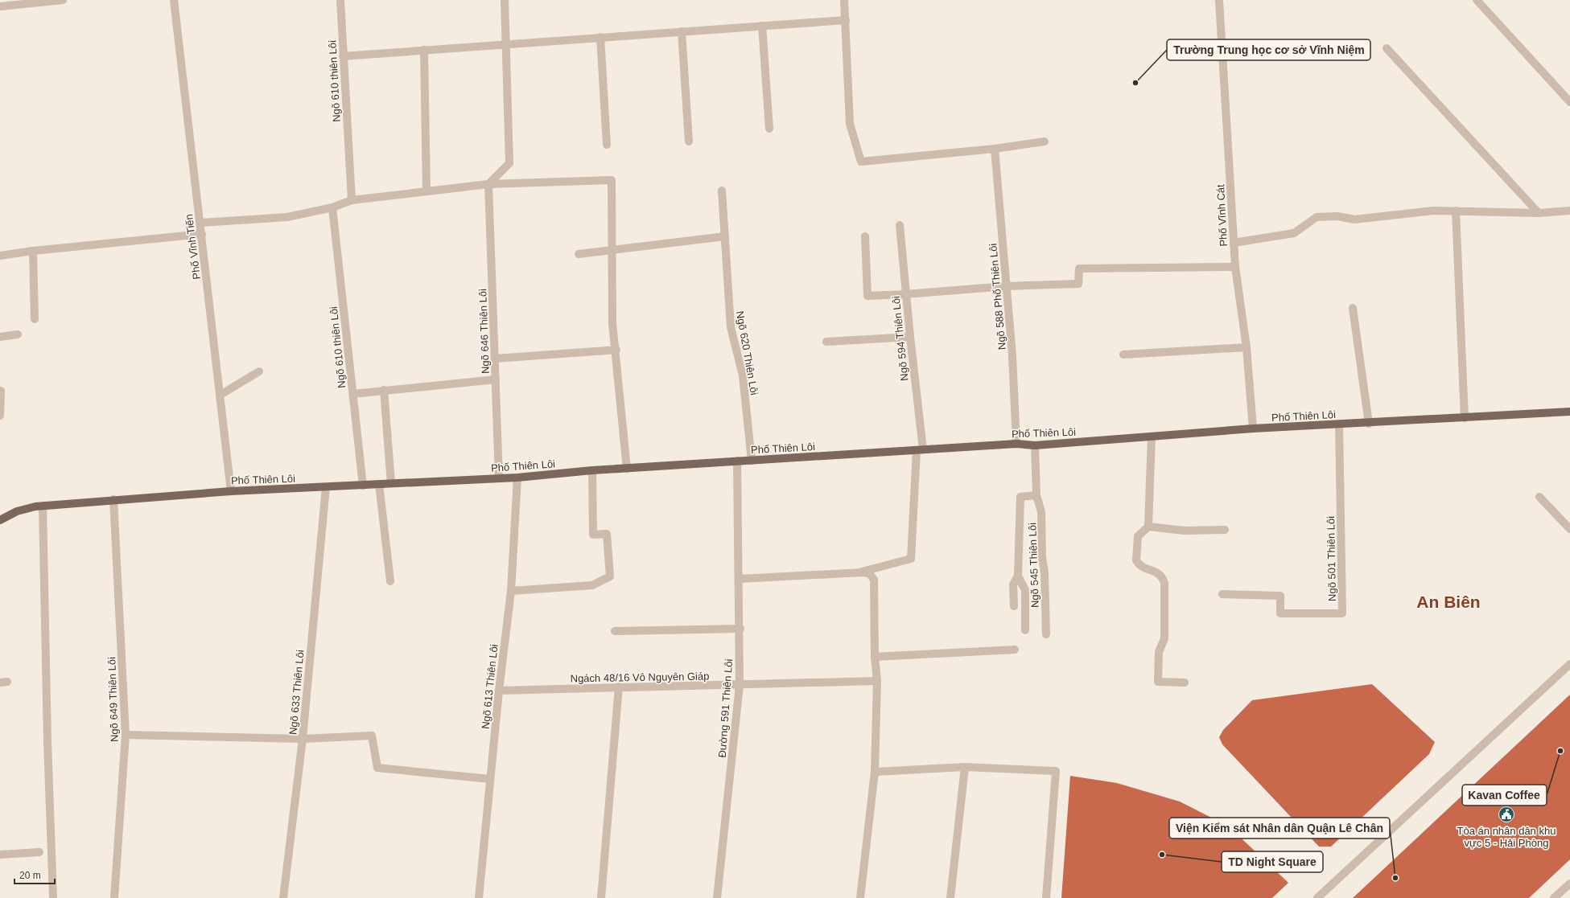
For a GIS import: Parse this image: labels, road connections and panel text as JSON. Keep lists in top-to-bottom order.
{
  "streets": {
    "main road": ["Phố Thiên Lôi"],
    "street": [
      "Ngõ 610 thiên Lôi",
      "Phố Vĩnh Cát",
      "Phố Vĩnh Tiến",
      "Ngõ 588 Phố Thiên Lôi",
      "Ngõ 646 Thiên Lôi",
      "Ngõ 594 Thiên Lôi",
      "Ngõ 620 Thiên Lôi",
      "Ngõ 501 Thiên Lôi",
      "Ngõ 545 Thiên Lôi",
      "Ngách 48/16 Vô Nguyên Giáp",
      "Ngõ 613 Thiên Lôi",
      "Ngõ 633 Thiên Lôi",
      "Ngõ 649 Thiên Lôi",
      "Đường 591 Thiên Lôi"
    ]
  },
  "crossings": [
    ["Ngõ 610 thiên Lôi", "Phố Thiên Lôi"],
    ["Phố Vĩnh Cát", "Phố Thiên Lôi"],
    ["Phố Vĩnh Tiến", "Phố Thiên Lôi"],
    ["Ngõ 588 Phố Thiên Lôi", "Phố Thiên Lôi"],
    ["Ngõ 646 Thiên Lôi", "Phố Thiên Lôi"],
    ["Ngõ 594 Thiên Lôi", "Phố Thiên Lôi"],
    ["Ngõ 620 Thiên Lôi", "Phố Thiên Lôi"],
    ["Phố Thiên Lôi", "Ngõ 501 Thiên Lôi"],
    ["Phố Thiên Lôi", "Ngõ 545 Thiên Lôi"],
    ["Phố Thiên Lôi", "Ngõ 613 Thiên Lôi"],
    ["Phố Thiên Lôi", "Ngõ 633 Thiên Lôi"],
    ["Phố Thiên Lôi", "Ngõ 649 Thiên Lôi"],
    ["Phố Thiên Lôi", "Đường 591 Thiên Lôi"],
    ["Ngách 48/16 Vô Nguyên Giáp", "Ngõ 613 Thiên Lôi"],
    ["Ngách 48/16 Vô Nguyên Giáp", "Đường 591 Thiên Lôi"]
  ],
  "districts": ["An Biên"],
  "places": {
    "other": [
      "Trường Trung học cơ sở Vĩnh Niệm",
      "Kavan Coffee",
      "TD Night Square",
      "Viện Kiểm sát Nhân dân Quận Lê Chân"
    ],
    "public building": ["Tòa án nhân dân khu vực 5 - Hải Phòng"]
  },
  "scale_bar": "20 m"
}
